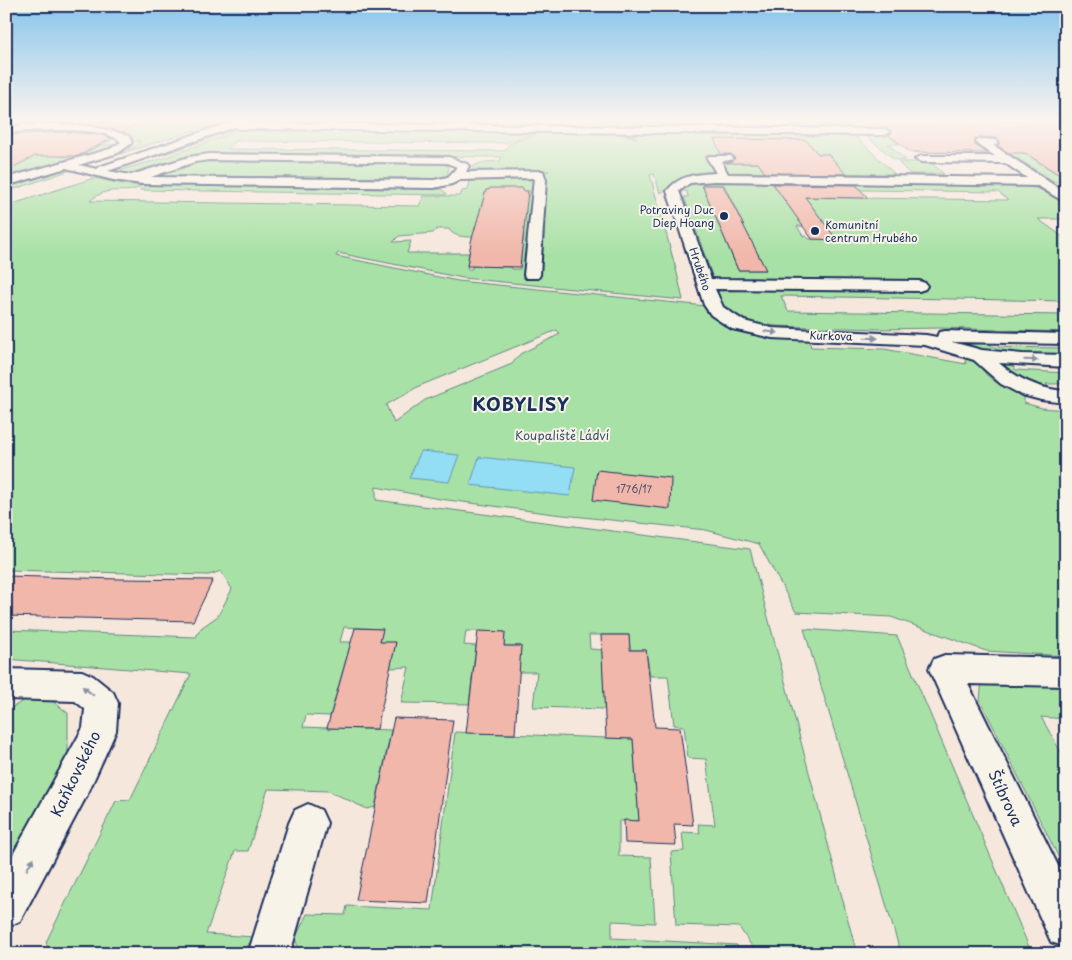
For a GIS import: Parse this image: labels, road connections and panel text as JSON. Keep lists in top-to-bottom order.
{
  "streets": {
    "street": [
      "Hrubého",
      "Kurkova",
      "Kaňkovského",
      "Štíbrova"
    ]
  },
  "crossings": [
    ["Hrubého", "Kurkova"]
  ],
  "districts": ["KOBYLISY"],
  "parks": ["Koupaliště Ládví"],
  "places": ["Potraviny Duc Diep Hoang", "Komunitní centrum Hrubého"],
  "house_numbers": ["1776/17"]
}
